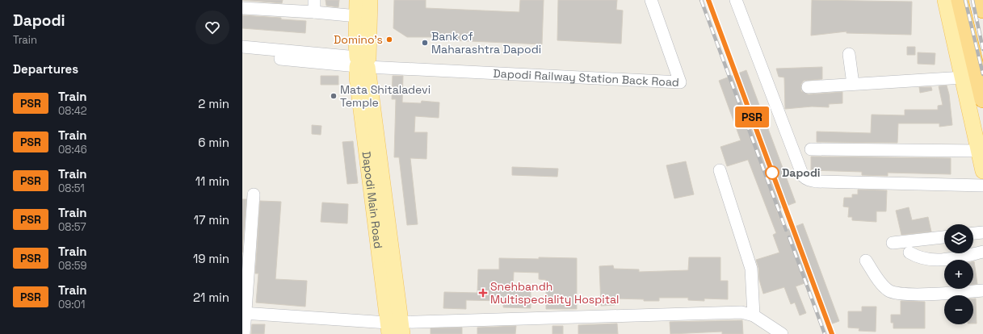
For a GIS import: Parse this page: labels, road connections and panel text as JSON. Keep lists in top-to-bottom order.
{
  "streets": {
    "main road": ["Dapodi Main Road"],
    "street": ["Dapodi Railway Station Back Road"]
  },
  "crossings": [
    ["Dapodi Railway Station Back Road", "Dapodi Main Road"]
  ],
  "places": {
    "other": [
      "Domino's",
      "Bank of Maharashtra Dapodi",
      "Mata Shitaladevi Temple",
      "Dapodi"
    ],
    "health": ["Snehbandh Multispeciality Hospital"]
  },
  "page": {
    "heading": [
      ["Dapodi", "Train"],
      "Departures"
    ],
    "on_map": "PSR",
    "list": [
      {
        "mark": "PSR",
        "name": "Train",
        "note": "08:42",
        "value": "2 min"
      },
      {
        "mark": "PSR",
        "name": "Train",
        "note": "08:46",
        "value": "6 min"
      },
      {
        "mark": "PSR",
        "name": "Train",
        "note": "08:51",
        "value": "11 min"
      },
      {
        "mark": "PSR",
        "name": "Train",
        "note": "08:57",
        "value": "17 min"
      },
      {
        "mark": "PSR",
        "name": "Train",
        "note": "08:59",
        "value": "19 min"
      },
      {
        "mark": "PSR",
        "name": "Train",
        "note": "09:01",
        "value": "21 min"
      }
    ],
    "map_buttons": ["+", "−"]
  }
}
